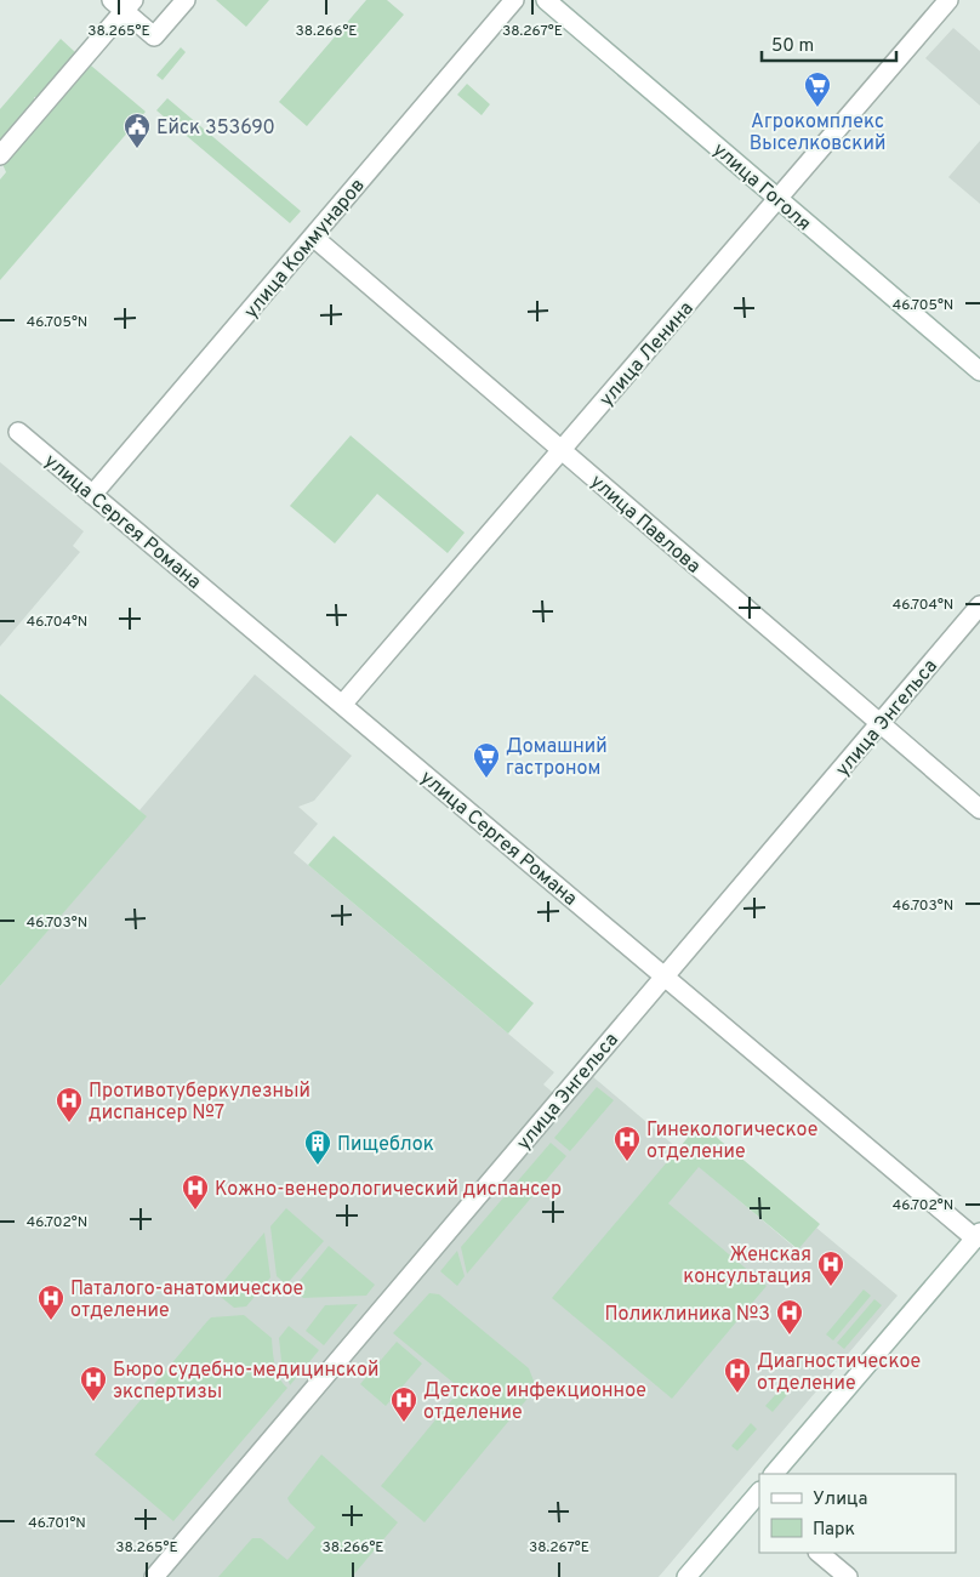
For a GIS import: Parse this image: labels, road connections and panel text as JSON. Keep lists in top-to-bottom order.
{
  "streets": {
    "street": [
      "улица Гоголя",
      "улица Коммунаров",
      "улица Ленина",
      "улица Сергея Романа",
      "улица Павлова",
      "улица Энгельса"
    ]
  },
  "crossings": [
    ["улица Гоголя", "улица Ленина"],
    ["улица Коммунаров", "улица Сергея Романа"],
    ["улица Коммунаров", "улица Павлова"],
    ["улица Ленина", "улица Сергея Романа"],
    ["улица Ленина", "улица Павлова"],
    ["улица Сергея Романа", "улица Энгельса"],
    ["улица Павлова", "улица Энгельса"]
  ],
  "places": {
    "supermarket": ["Агрокомплекс Выселковский", "Домашний гастроном"],
    "public building": ["Ейск 353690"],
    "hospital": [
      "Противотуберкулезный диспансер №7",
      "Гинекологическое отделение",
      "Кожно-венерологический диспансер",
      "Женская консультация",
      "Паталого-анатомическое отделение",
      "Поликлиника №3",
      "Диагностическое отделение",
      "Бюро судебно-медицинской экспертизы",
      "Детское инфекционное отделение"
    ],
    "building": ["Пищеблок"]
  },
  "legend": ["Улица", "Парк"],
  "scale_bar": "50 m",
  "coordinates": [
    "38.265°E",
    "38.266°E",
    "38.267°E",
    "46.705°N",
    "46.704°N",
    "46.703°N",
    "46.702°N",
    "46.701°N"
  ]
}
